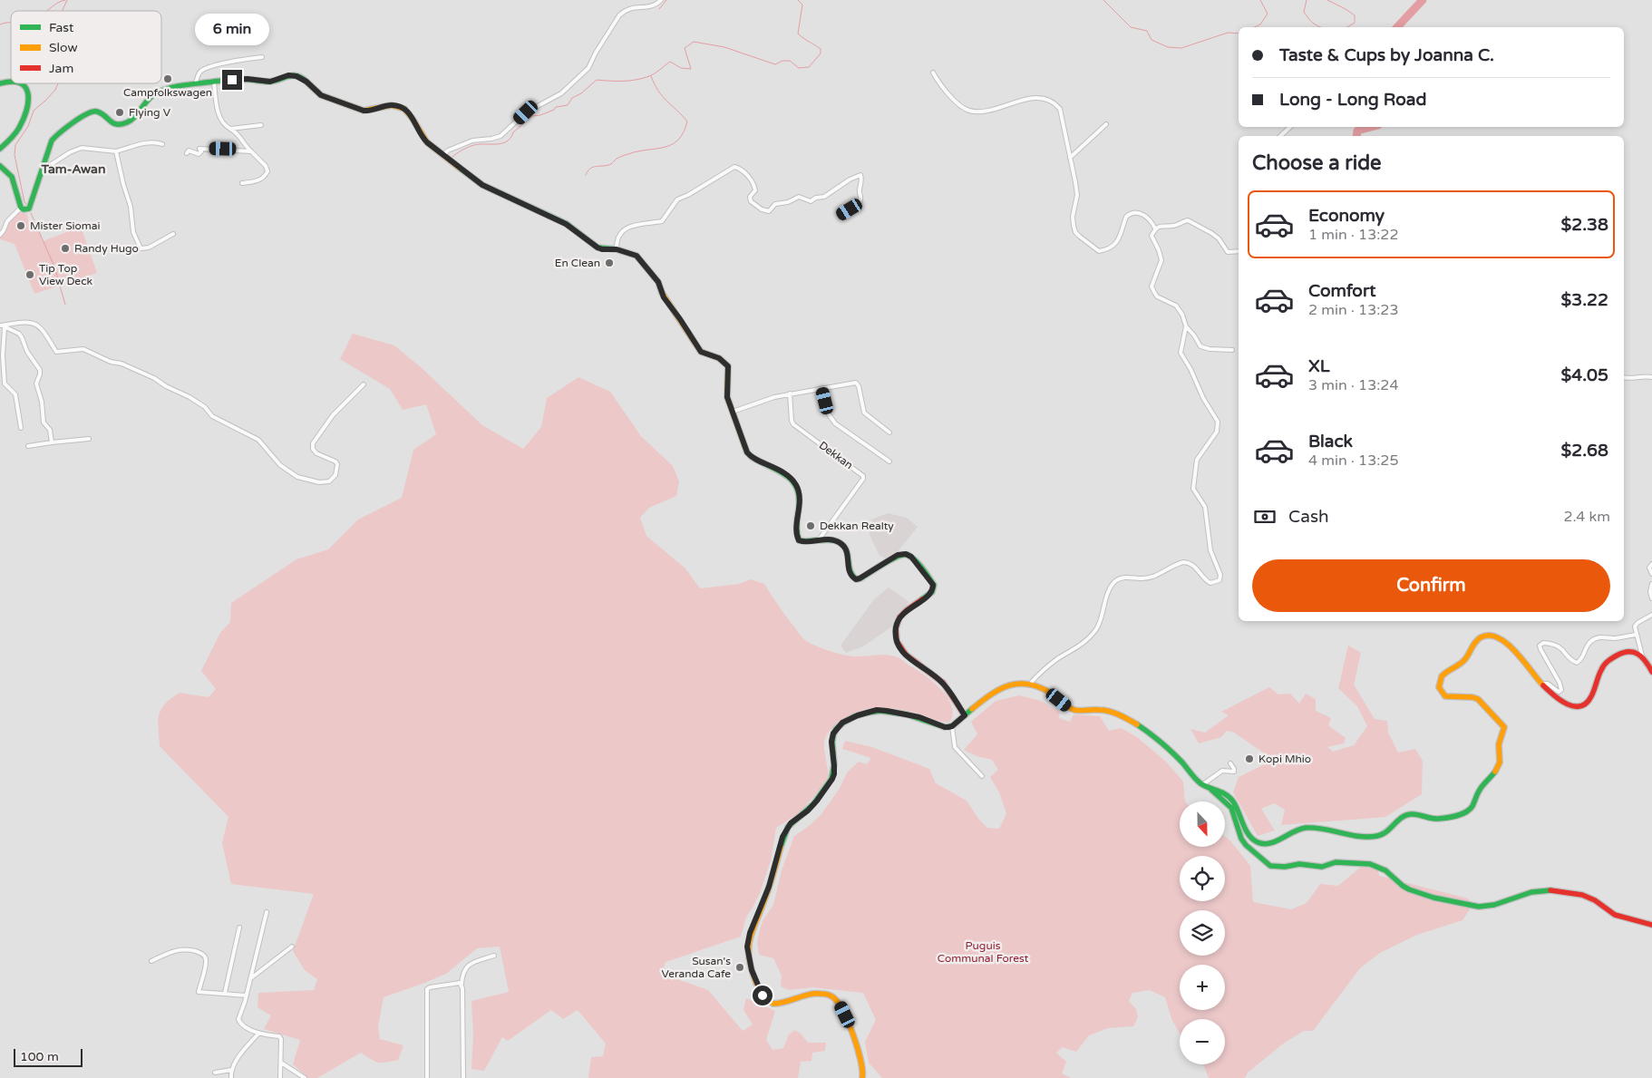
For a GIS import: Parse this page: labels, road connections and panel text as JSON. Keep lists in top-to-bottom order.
{
  "streets": {
    "street": ["Dekkan"]
  },
  "districts": ["Tam-Awan"],
  "parks": ["Puguis Communal Forest"],
  "places": [
    "Campfolkswagen",
    "Flying V",
    "Mister Siomai",
    "Randy Hugo",
    "En Clean",
    "Tip Top View Deck",
    "Dekkan Realty",
    "Kopi Mhio",
    "Susan's Veranda Cafe"
  ],
  "legend": ["Fast", "Slow", "Jam"],
  "scale_bar": "100 m",
  "north": "bottom",
  "page": {
    "bubble": "6 min",
    "banner": ["Taste & Cups by Joanna C.", "Long - Long Road"],
    "heading": "Choose a ride",
    "list": [
      {
        "name": "Economy",
        "note": "1 min · 13:22",
        "value": "$2.38"
      },
      {
        "name": "Comfort",
        "note": "2 min · 13:23",
        "value": "$3.22"
      },
      {
        "name": "XL",
        "note": "3 min · 13:24",
        "value": "$4.05"
      },
      {
        "name": "Black",
        "note": "4 min · 13:25",
        "value": "$2.68"
      }
    ],
    "pay": ["Cash", "2.4 km"],
    "buttons": "Confirm",
    "map_buttons": ["+", "−"],
    "scale": "100 m"
  }
}
